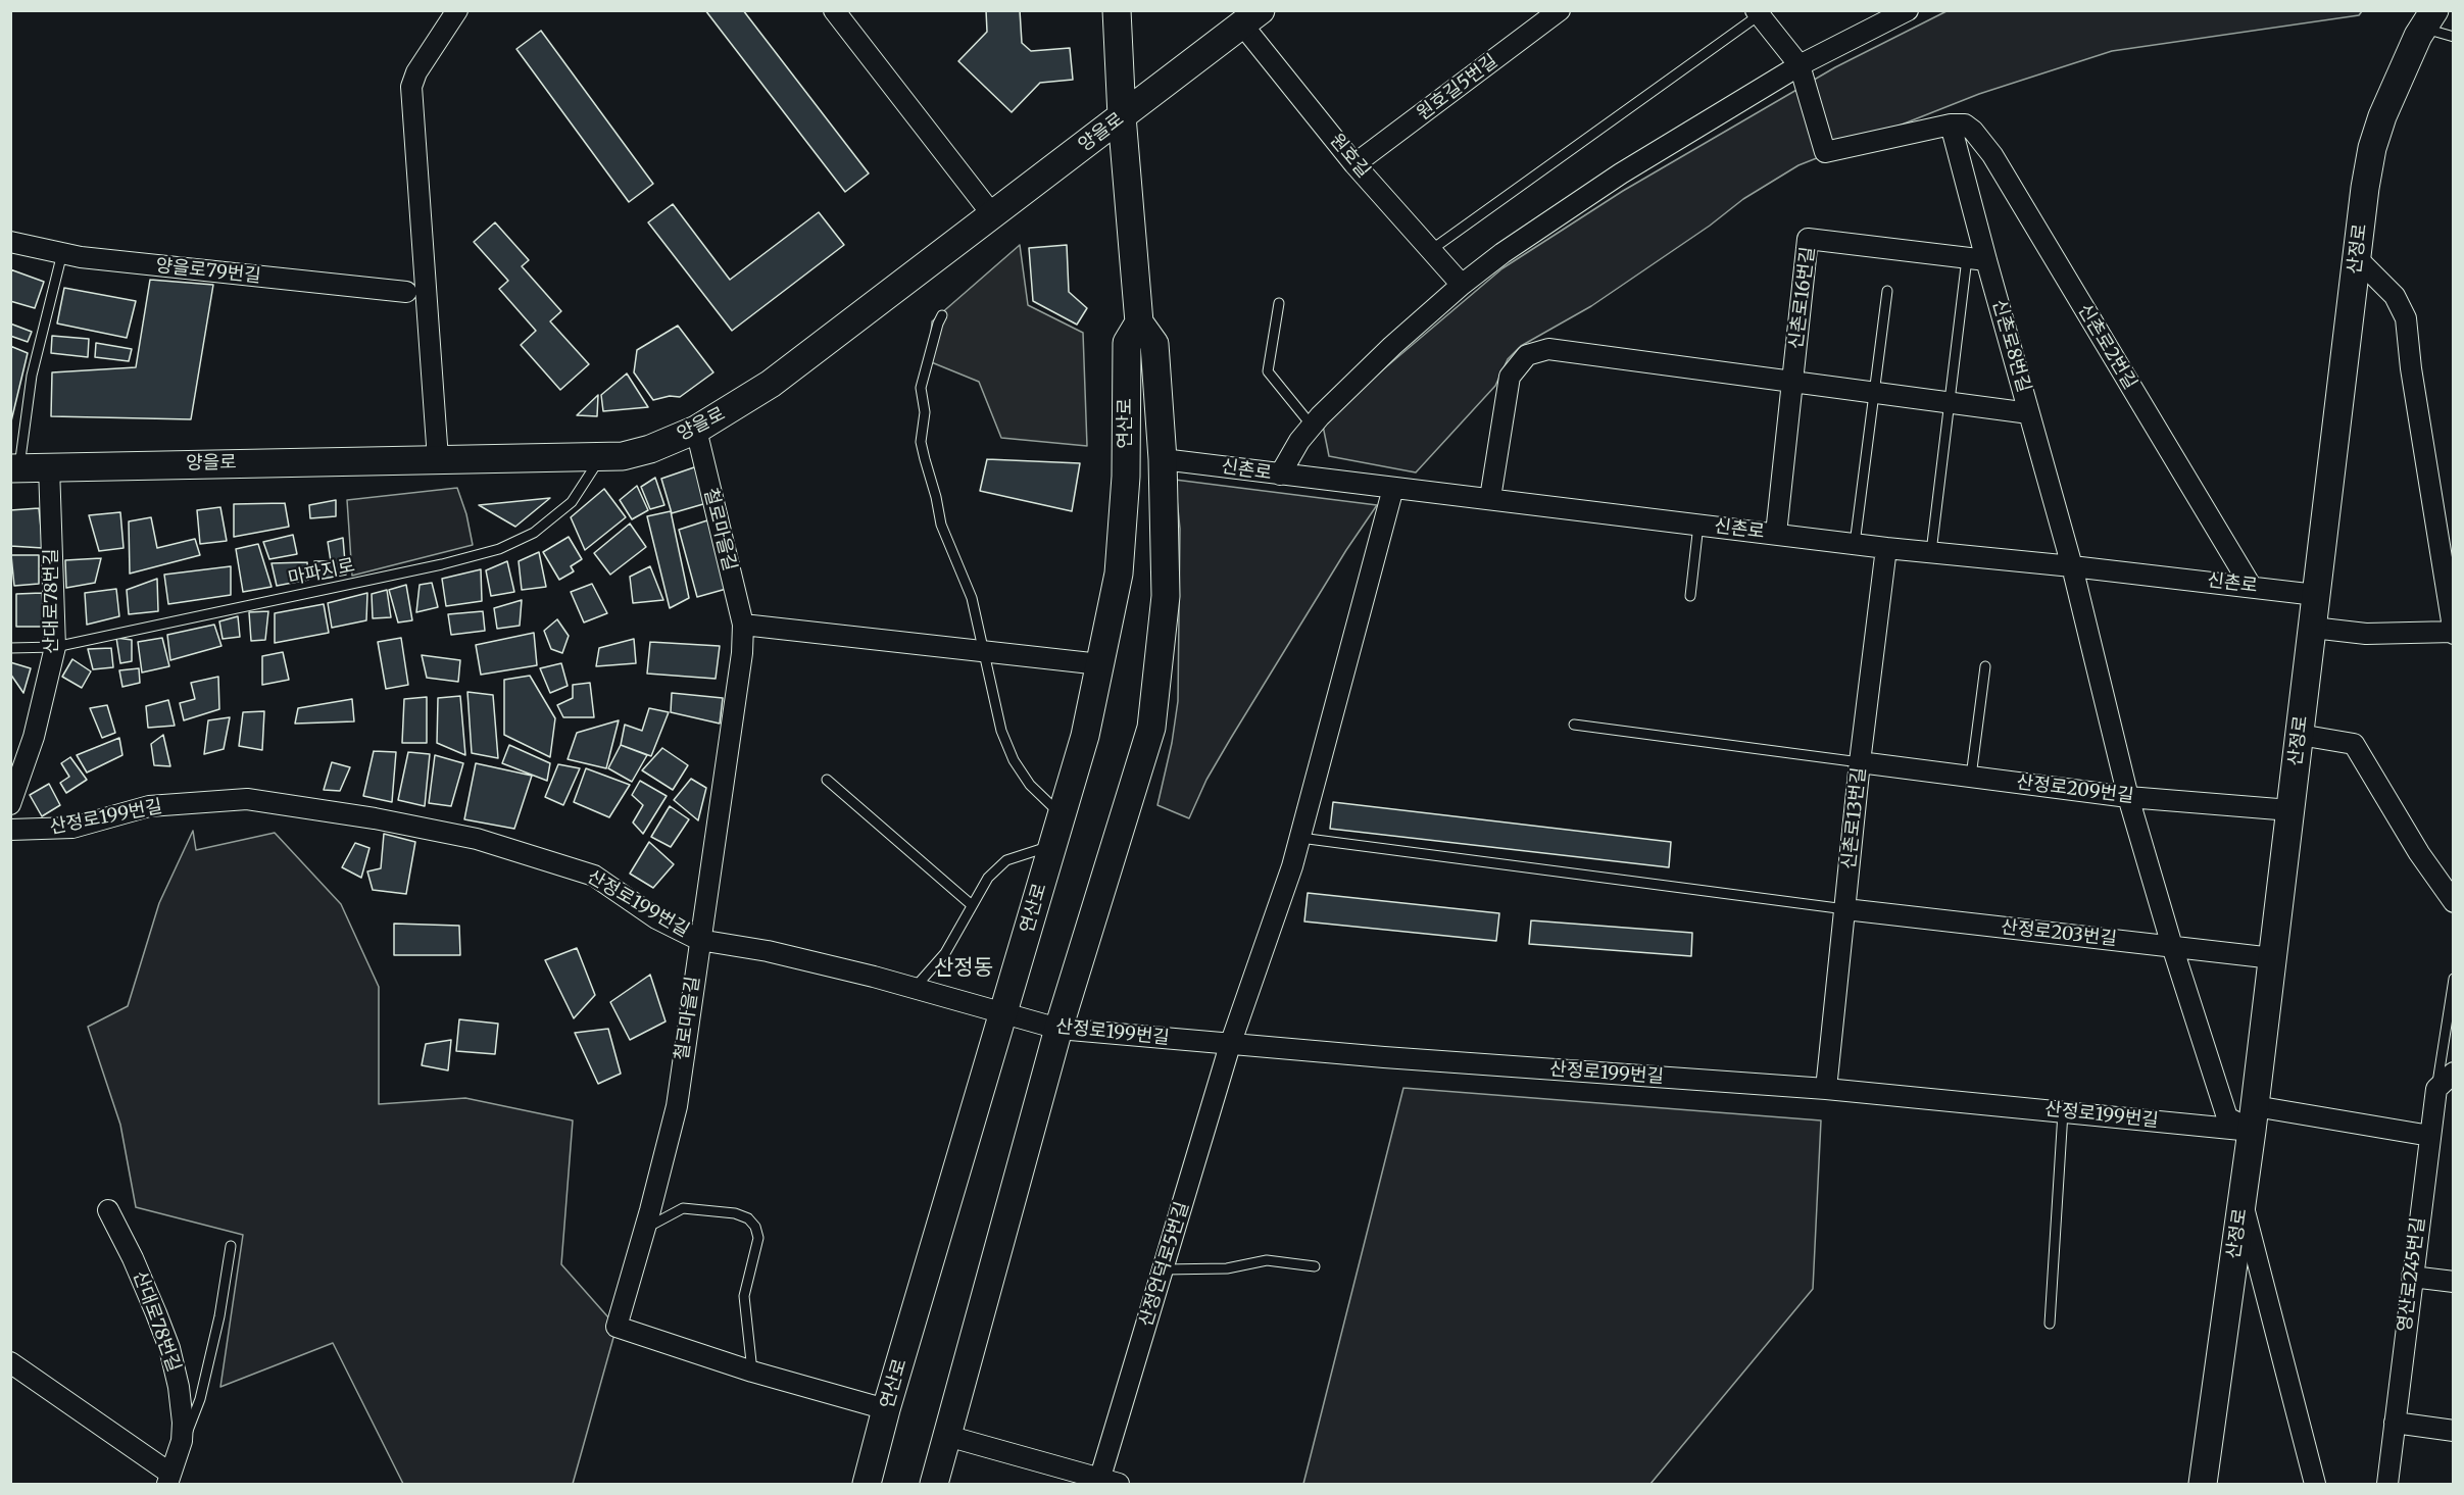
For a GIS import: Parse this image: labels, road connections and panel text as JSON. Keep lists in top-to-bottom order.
{
  "streets": {
    "street": [
      "원호길5번길",
      "양을로",
      "원호길",
      "산정로",
      "양을로79번길",
      "신촌로16번길",
      "신촌로8번길",
      "신촌로2번길",
      "연산로",
      "신촌로",
      "철로마을길",
      "산대로78번길",
      "산정로209번길",
      "산정로199번길",
      "신촌로13번길",
      "산정로203번길",
      "산정언덕로5번길",
      "영산로245번길"
    ],
    "lane": ["마파지로"]
  },
  "crossings": [
    ["원호길5번길", "원호길"],
    ["양을로", "원호길"],
    ["양을로", "연산로"],
    ["양을로", "철로마을길"],
    ["양을로", "마파지로"],
    ["양을로", "산대로78번길"],
    ["산정로", "신촌로8번길"],
    ["산정로", "신촌로"],
    ["산정로", "산정로209번길"],
    ["산정로", "산정로199번길"],
    ["산정로", "산정로203번길"],
    ["신촌로16번길", "신촌로8번길"],
    ["신촌로16번길", "신촌로"],
    ["신촌로8번길", "신촌로2번길"],
    ["신촌로8번길", "신촌로"],
    ["신촌로8번길", "산정로209번길"],
    ["신촌로8번길", "산정로199번길"],
    ["신촌로8번길", "산정로203번길"],
    ["신촌로2번길", "신촌로"],
    ["연산로", "신촌로"],
    ["연산로", "철로마을길"],
    ["연산로", "산정로199번길"],
    ["신촌로", "신촌로13번길"],
    ["신촌로", "산정언덕로5번길"],
    ["철로마을길", "산정로199번길"],
    ["마파지로", "산대로78번길"],
    ["산정로209번길", "신촌로13번길"],
    ["산정로199번길", "신촌로13번길"],
    ["산정로199번길", "산정언덕로5번길"],
    ["산정로199번길", "영산로245번길"],
    ["신촌로13번길", "산정로203번길"]
  ],
  "districts": ["산정동"]
}
